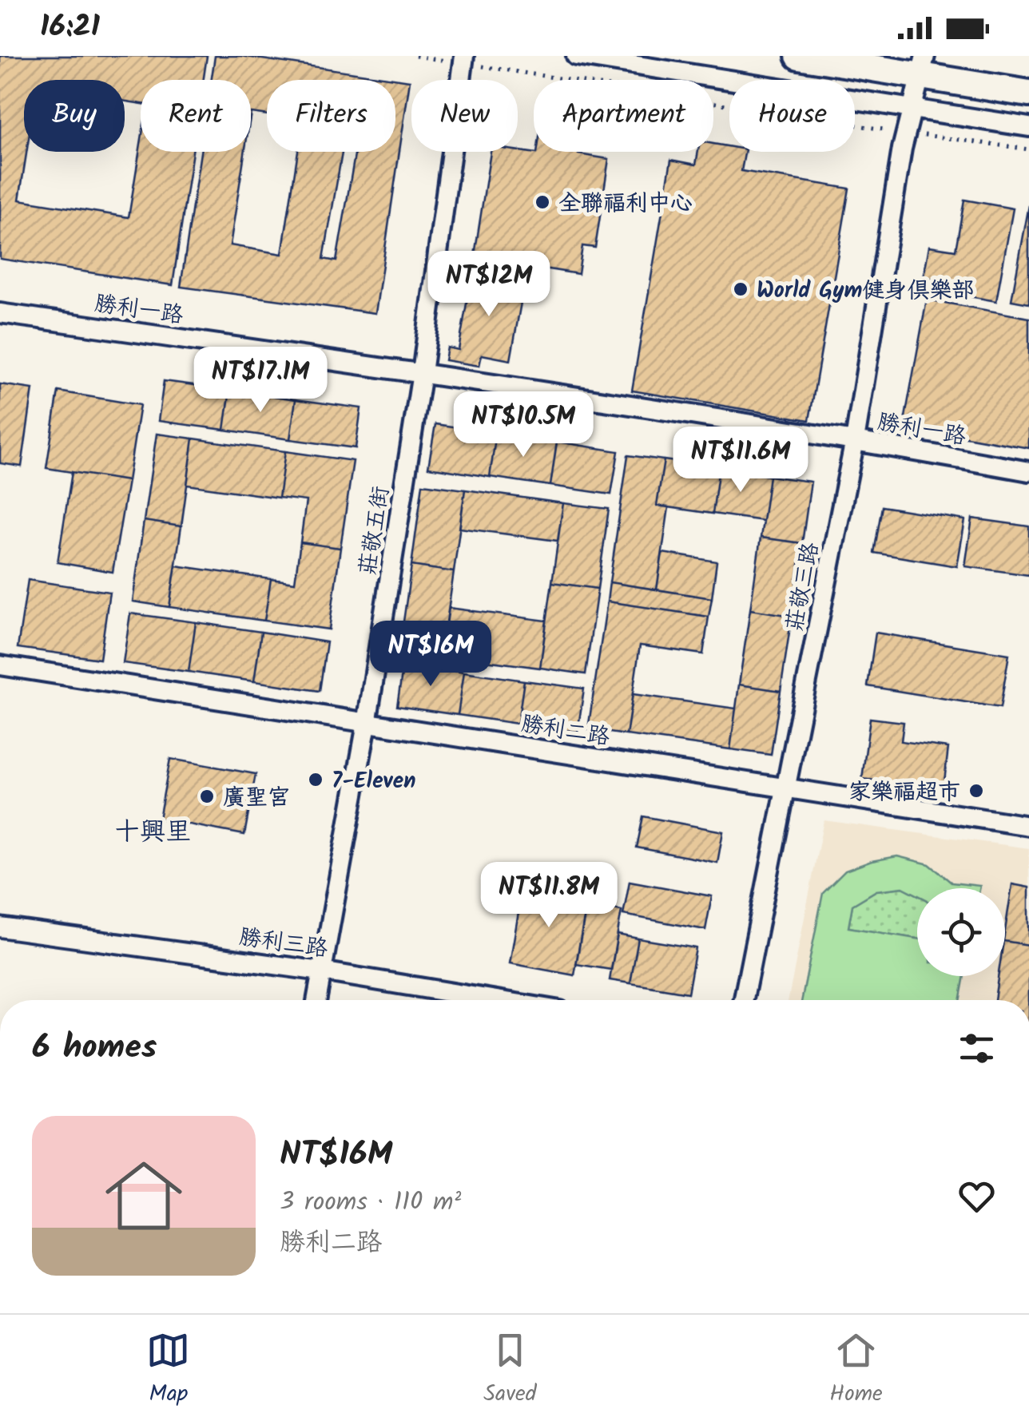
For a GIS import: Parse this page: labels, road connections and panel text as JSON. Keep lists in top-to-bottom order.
{
  "streets": {
    "street": [
      "勝利一路",
      "莊敬五街",
      "莊敬三路",
      "勝利二路",
      "勝利三路"
    ]
  },
  "crossings": [
    ["勝利一路", "莊敬五街"],
    ["勝利一路", "莊敬三路"],
    ["莊敬五街", "勝利二路"],
    ["莊敬五街", "勝利三路"],
    ["莊敬三路", "勝利二路"]
  ],
  "districts": ["十興里"],
  "places": [
    "全聯福利中心",
    "World Gym健身俱樂部",
    "7-Eleven",
    "家樂福超市",
    "廣聖宮"
  ],
  "page": {
    "status": "16:21",
    "chip": [
      "Buy",
      "Rent",
      "Filters",
      "New",
      "Apartment",
      "House"
    ],
    "price": [
      "NT$12M",
      "NT$17.1M",
      "NT$10.5M",
      "NT$11.6M",
      "NT$16M",
      "NT$11.8M"
    ],
    "heading": "6 homes",
    "list": [
      {
        "name": "NT$16M",
        "note": "3 rooms · 110 m² · 勝利二路"
      }
    ],
    "tabs": ["Map", "Saved", "Home"]
  }
}
